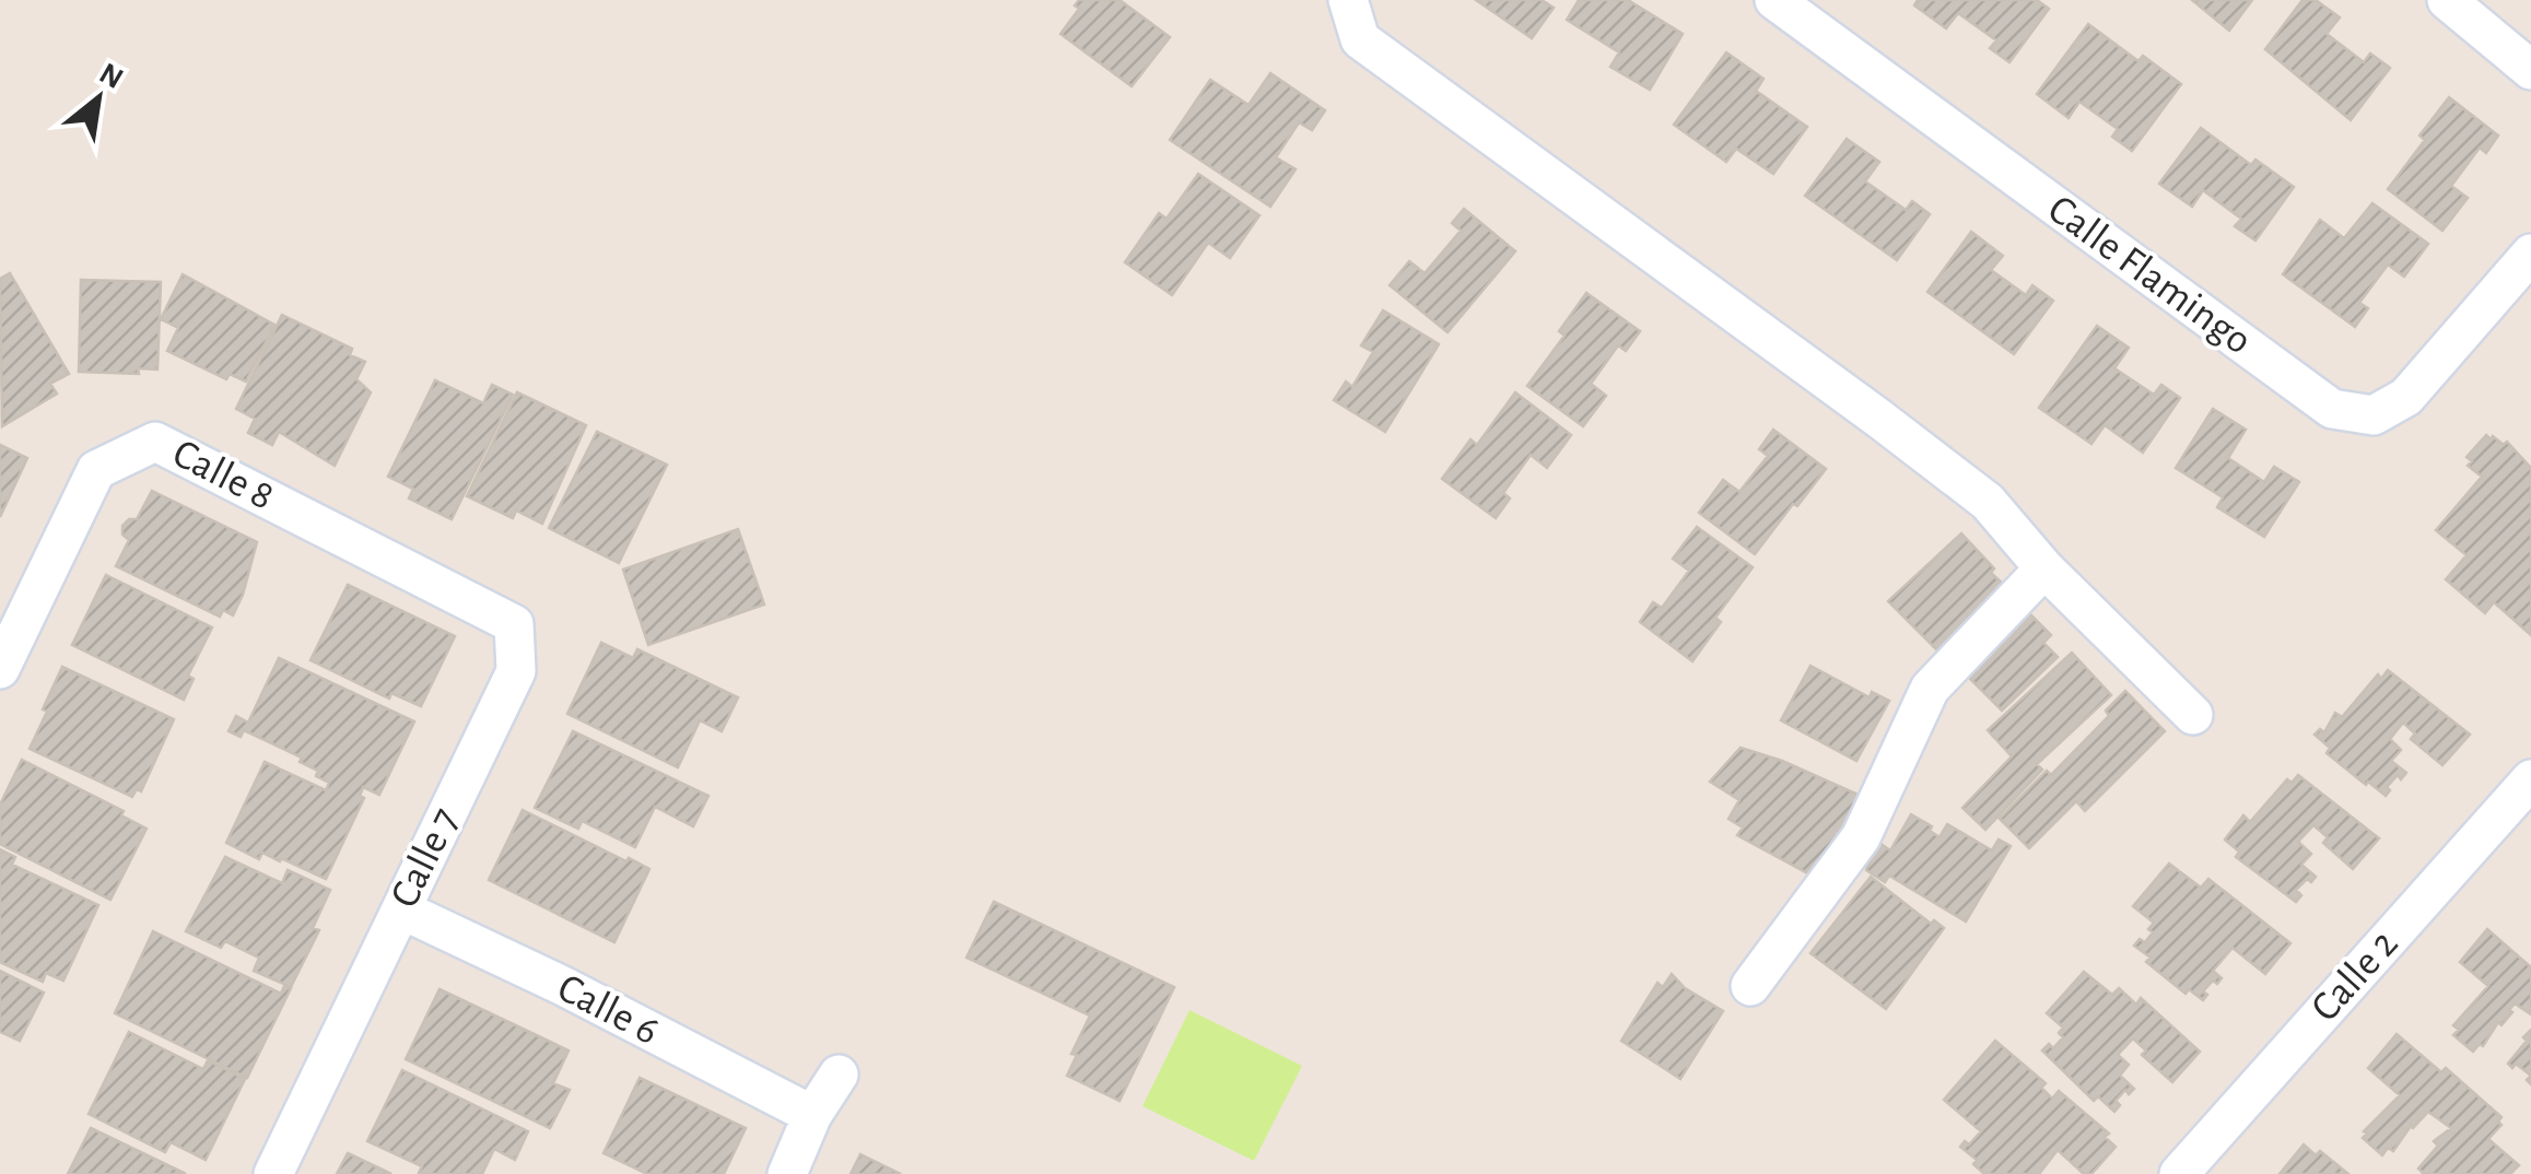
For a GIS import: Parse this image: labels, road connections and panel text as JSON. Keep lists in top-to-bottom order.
{
  "streets": {
    "street": [
      "Calle Flamingo",
      "Calle 8",
      "Calle 7",
      "Calle 2",
      "Calle 6"
    ]
  },
  "crossings": [
    ["Calle 8", "Calle 7"],
    ["Calle 7", "Calle 6"]
  ],
  "north": "top right"
}
